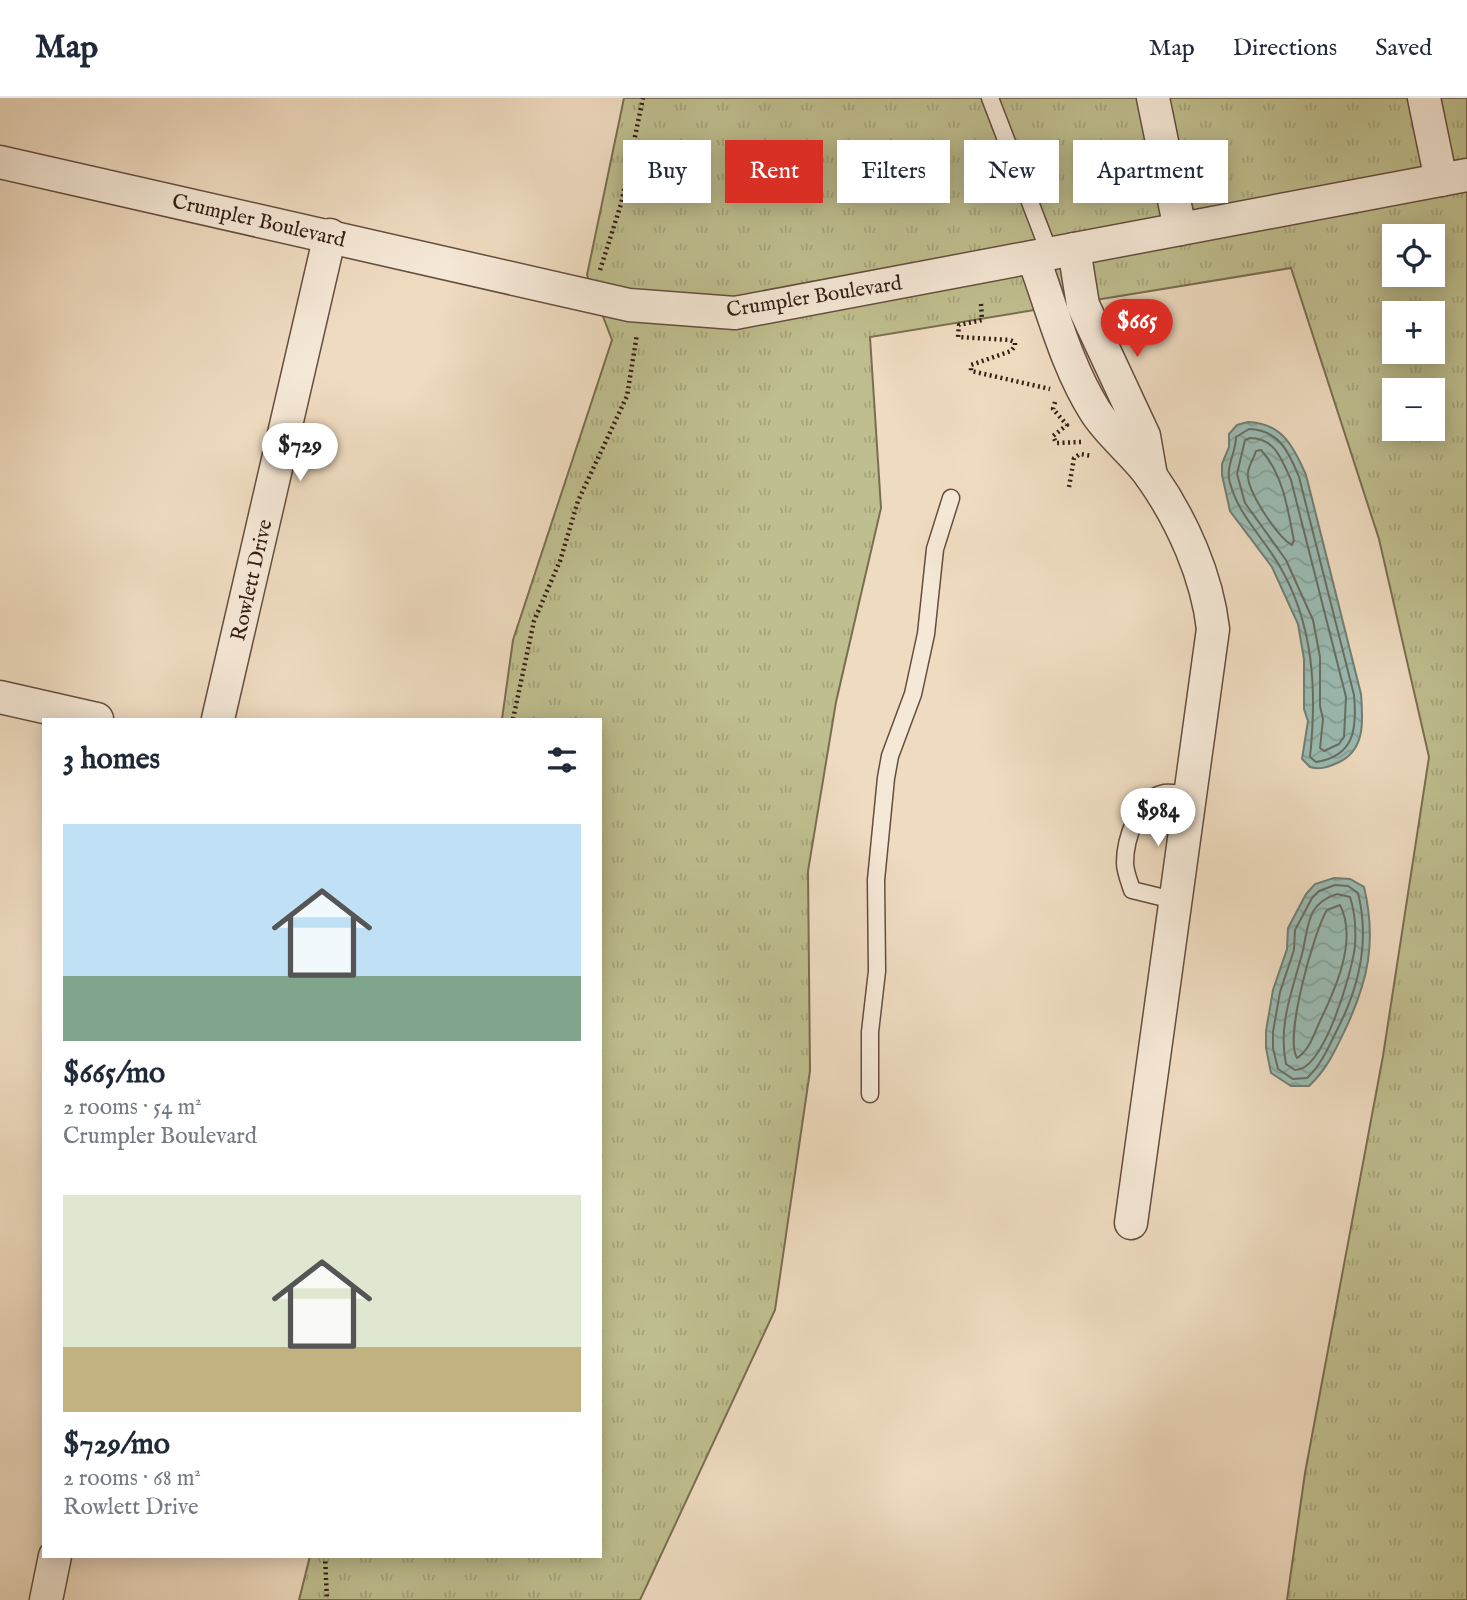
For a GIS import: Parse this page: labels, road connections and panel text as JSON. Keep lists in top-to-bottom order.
{
  "streets": {
    "street": ["Crumpler Boulevard", "Rowlett Drive"]
  },
  "crossings": [
    ["Crumpler Boulevard", "Rowlett Drive"]
  ],
  "page": {
    "header": "Map",
    "nav": ["Map", "Directions", "Saved"],
    "chip": [
      "Buy",
      "Rent",
      "Filters",
      "New",
      "Apartment"
    ],
    "map_buttons": ["+", "−"],
    "price": ["$665", "$729", "$984"],
    "heading": "3 homes",
    "list": [
      {
        "name": "$665/mo",
        "note": "2 rooms · 54 m² · Crumpler Boulevard"
      },
      {
        "name": "$729/mo",
        "note": "2 rooms · 68 m² · Rowlett Drive"
      }
    ]
  }
}
